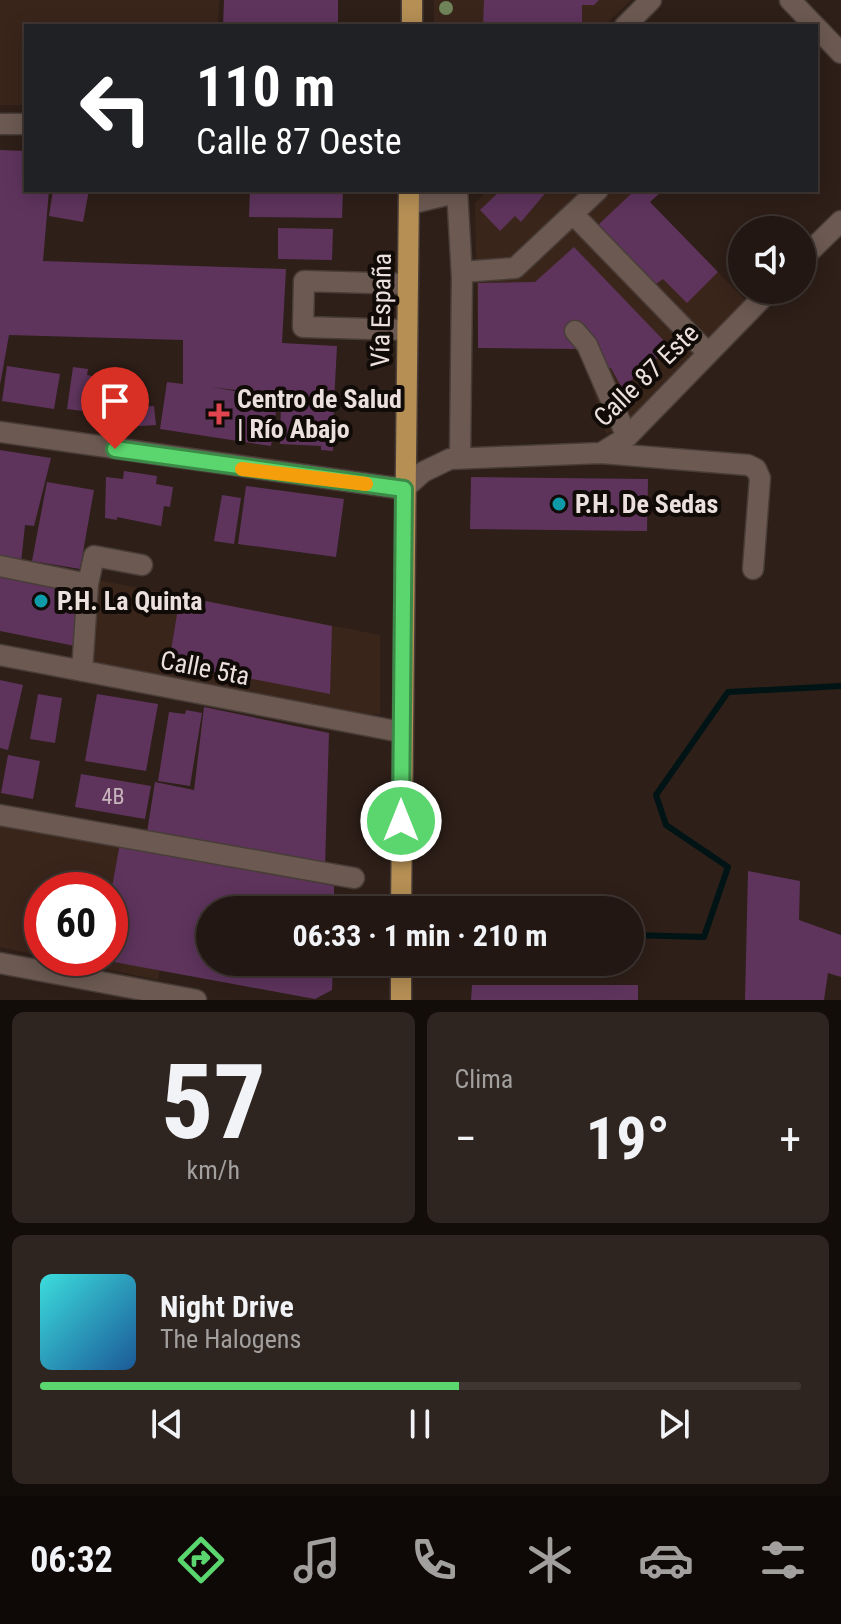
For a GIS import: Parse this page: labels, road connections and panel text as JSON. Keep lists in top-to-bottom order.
{
  "streets": {
    "main road": ["Vía España"],
    "street": ["Calle 87 Este", "Calle 5ta"]
  },
  "crossings": [
    ["Vía España", "Calle 87 Este"],
    ["Vía España", "Calle 5ta"]
  ],
  "places": {
    "health": ["Centro de Salud | Río Abajo"],
    "other": ["P.H. De Sedas", "P.H. La Quinta"]
  },
  "house_numbers": ["4B"],
  "page": {
    "turn": ["110 m", "Calle 87 Oeste"],
    "limit": "60",
    "trip": "06:33 · 1 min · 210 m",
    "tile": [
      ["57", "km/h"],
      "Clima"
    ],
    "heat": ["−", "19°", "+"],
    "song": ["Night Drive", "The Halogens"],
    "tabs": "06:32"
  }
}
